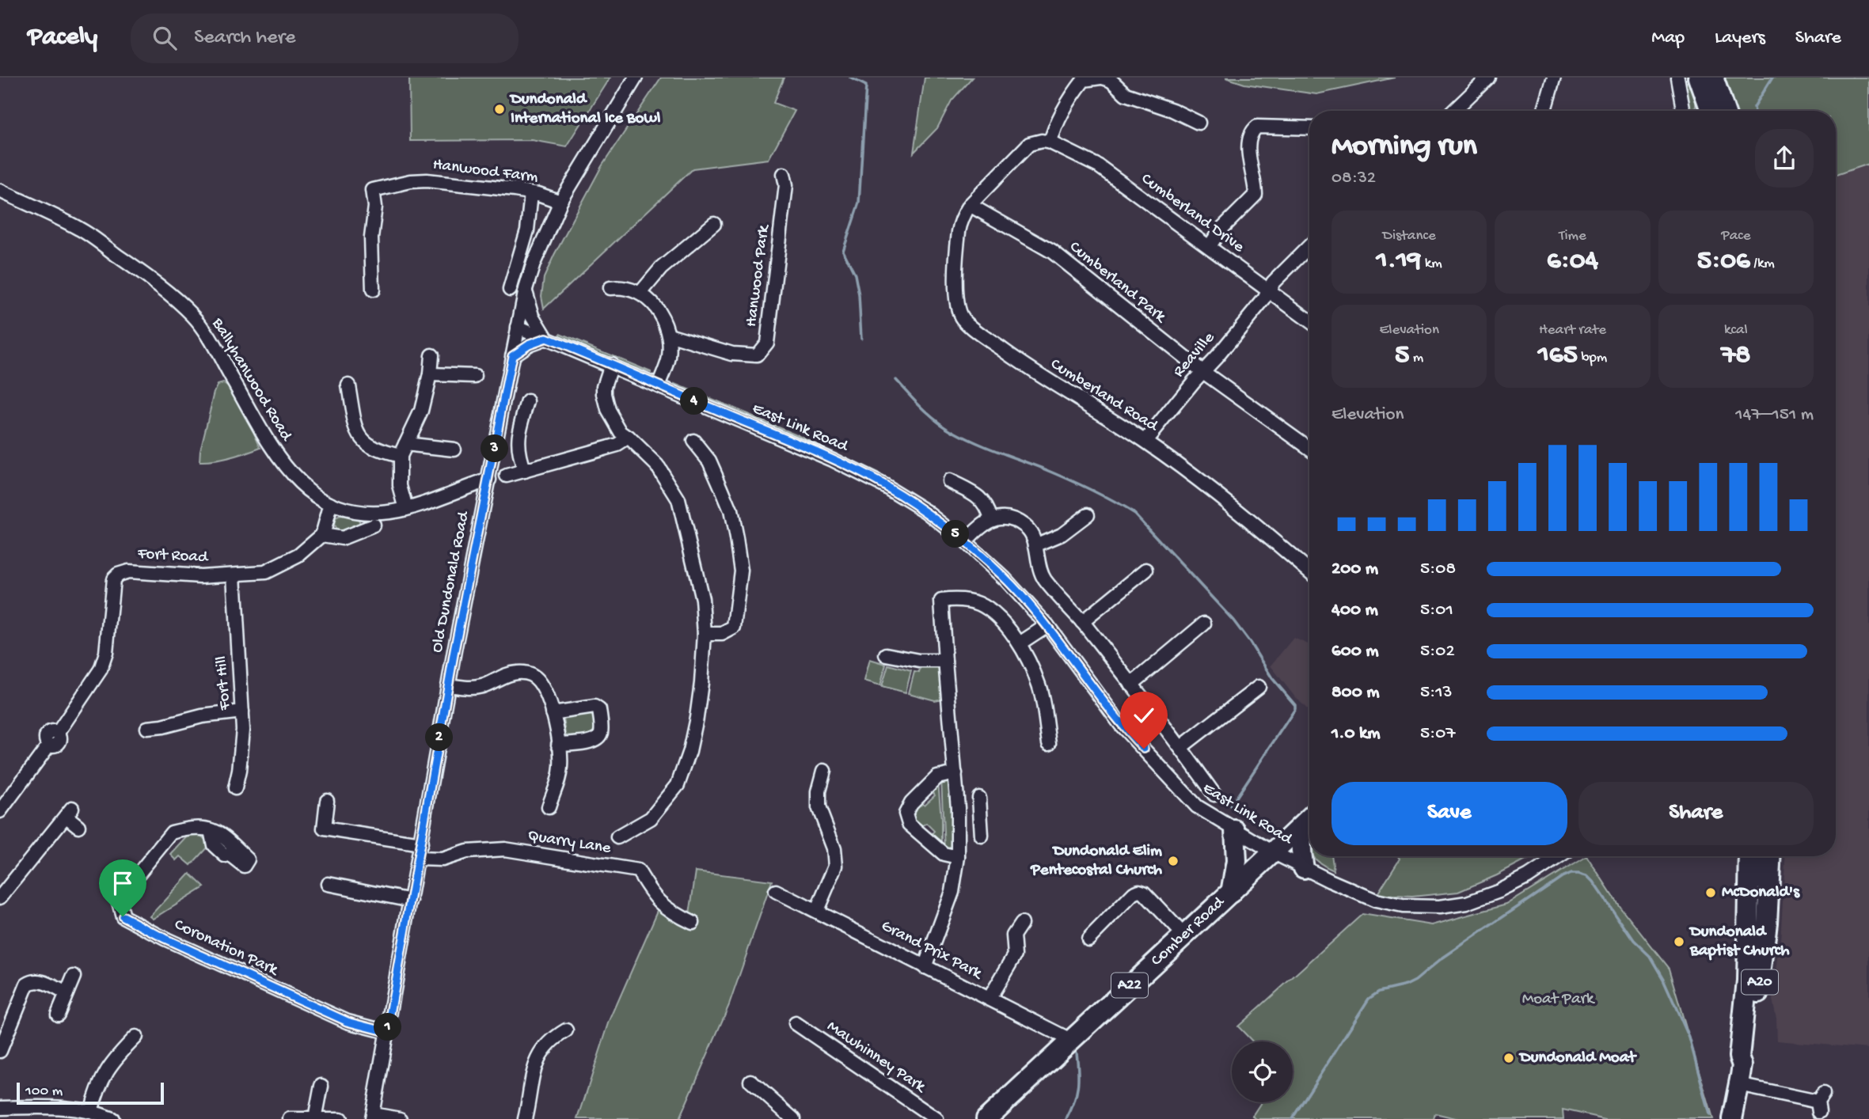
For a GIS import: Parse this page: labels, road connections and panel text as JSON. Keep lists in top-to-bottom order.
{
  "streets": {
    "highway": ["Comber Road", "A20", "A22"],
    "street": [
      "Hanwood Farm",
      "Cumberland Drive",
      "Hanwood Park",
      "Cumberland Park",
      "Reaville",
      "Ballyhanwood Road",
      "Cumberland Road",
      "East Link Road",
      "Fort Road",
      "Old Dundonald Road",
      "Fort Hill",
      "Quarry Lane",
      "Coronation Park",
      "Grand Prix Park",
      "Mawhinney Park"
    ]
  },
  "crossings": [
    ["Hanwood Farm", "Old Dundonald Road"],
    ["Cumberland Drive", "Reaville"],
    ["Cumberland Park", "Reaville"],
    ["Cumberland Park", "Cumberland Road"],
    ["Reaville", "Cumberland Road"],
    ["Ballyhanwood Road", "Old Dundonald Road"],
    ["East Link Road", "Old Dundonald Road"],
    ["East Link Road", "Comber Road"],
    ["East Link Road", "A22"],
    ["Fort Road", "Fort Hill"],
    ["Old Dundonald Road", "Quarry Lane"],
    ["Old Dundonald Road", "Coronation Park"],
    ["Comber Road", "Grand Prix Park"]
  ],
  "parks": ["Moat Park"],
  "places": [
    "Dundonald International Ice Bowl",
    "Dundonald Elim Pentecostal Church",
    "McDonald's",
    "Dundonald Baptist Church",
    "Dundonald Moat"
  ],
  "scale_bar": "100 m",
  "page": {
    "header": "Pacely",
    "search": "Search here",
    "nav": ["Map", "Layers", "Share"],
    "heading": ["Morning run", "08:32"],
    "stats": [
      ["Distance", "1.19 km"],
      ["Time", "6:04"],
      ["Pace", "5:06 /km"],
      ["Elevation", "5 m"],
      ["Heart rate", "165 bpm"],
      ["kcal", "78"]
    ],
    "pins": [
      "4",
      "3",
      "5",
      "2",
      "1"
    ],
    "chart": ["Elevation", "147–151 m"],
    "list": [
      {
        "name": "200 m",
        "note": "5:08"
      },
      {
        "name": "400 m",
        "note": "5:01"
      },
      {
        "name": "600 m",
        "note": "5:02"
      },
      {
        "name": "800 m",
        "note": "5:13"
      },
      {
        "name": "1.0 km",
        "note": "5:07"
      }
    ],
    "buttons": ["Save", "Share"],
    "scale": "100 m"
  }
}
